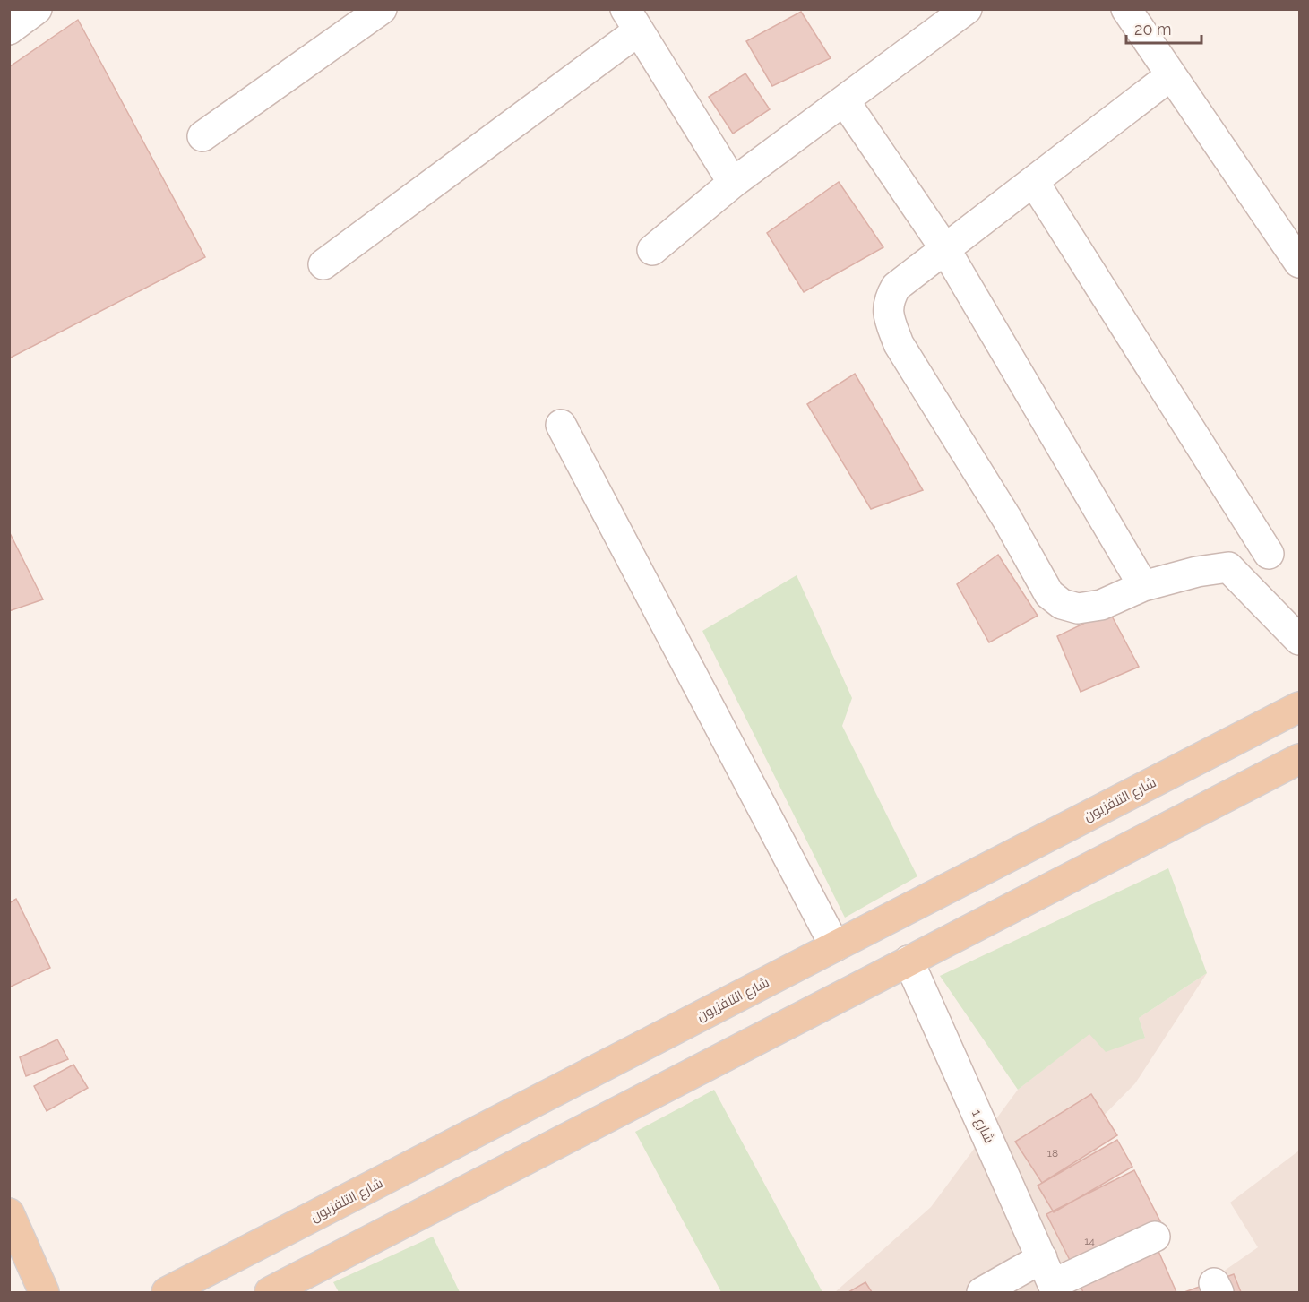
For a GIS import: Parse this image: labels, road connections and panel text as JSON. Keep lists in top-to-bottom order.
{
  "streets": {
    "main road": ["شارع التلفزيون"],
    "street": ["شارع 1"]
  },
  "house_numbers": ["18", "14"],
  "scale_bar": "20 m"
}
